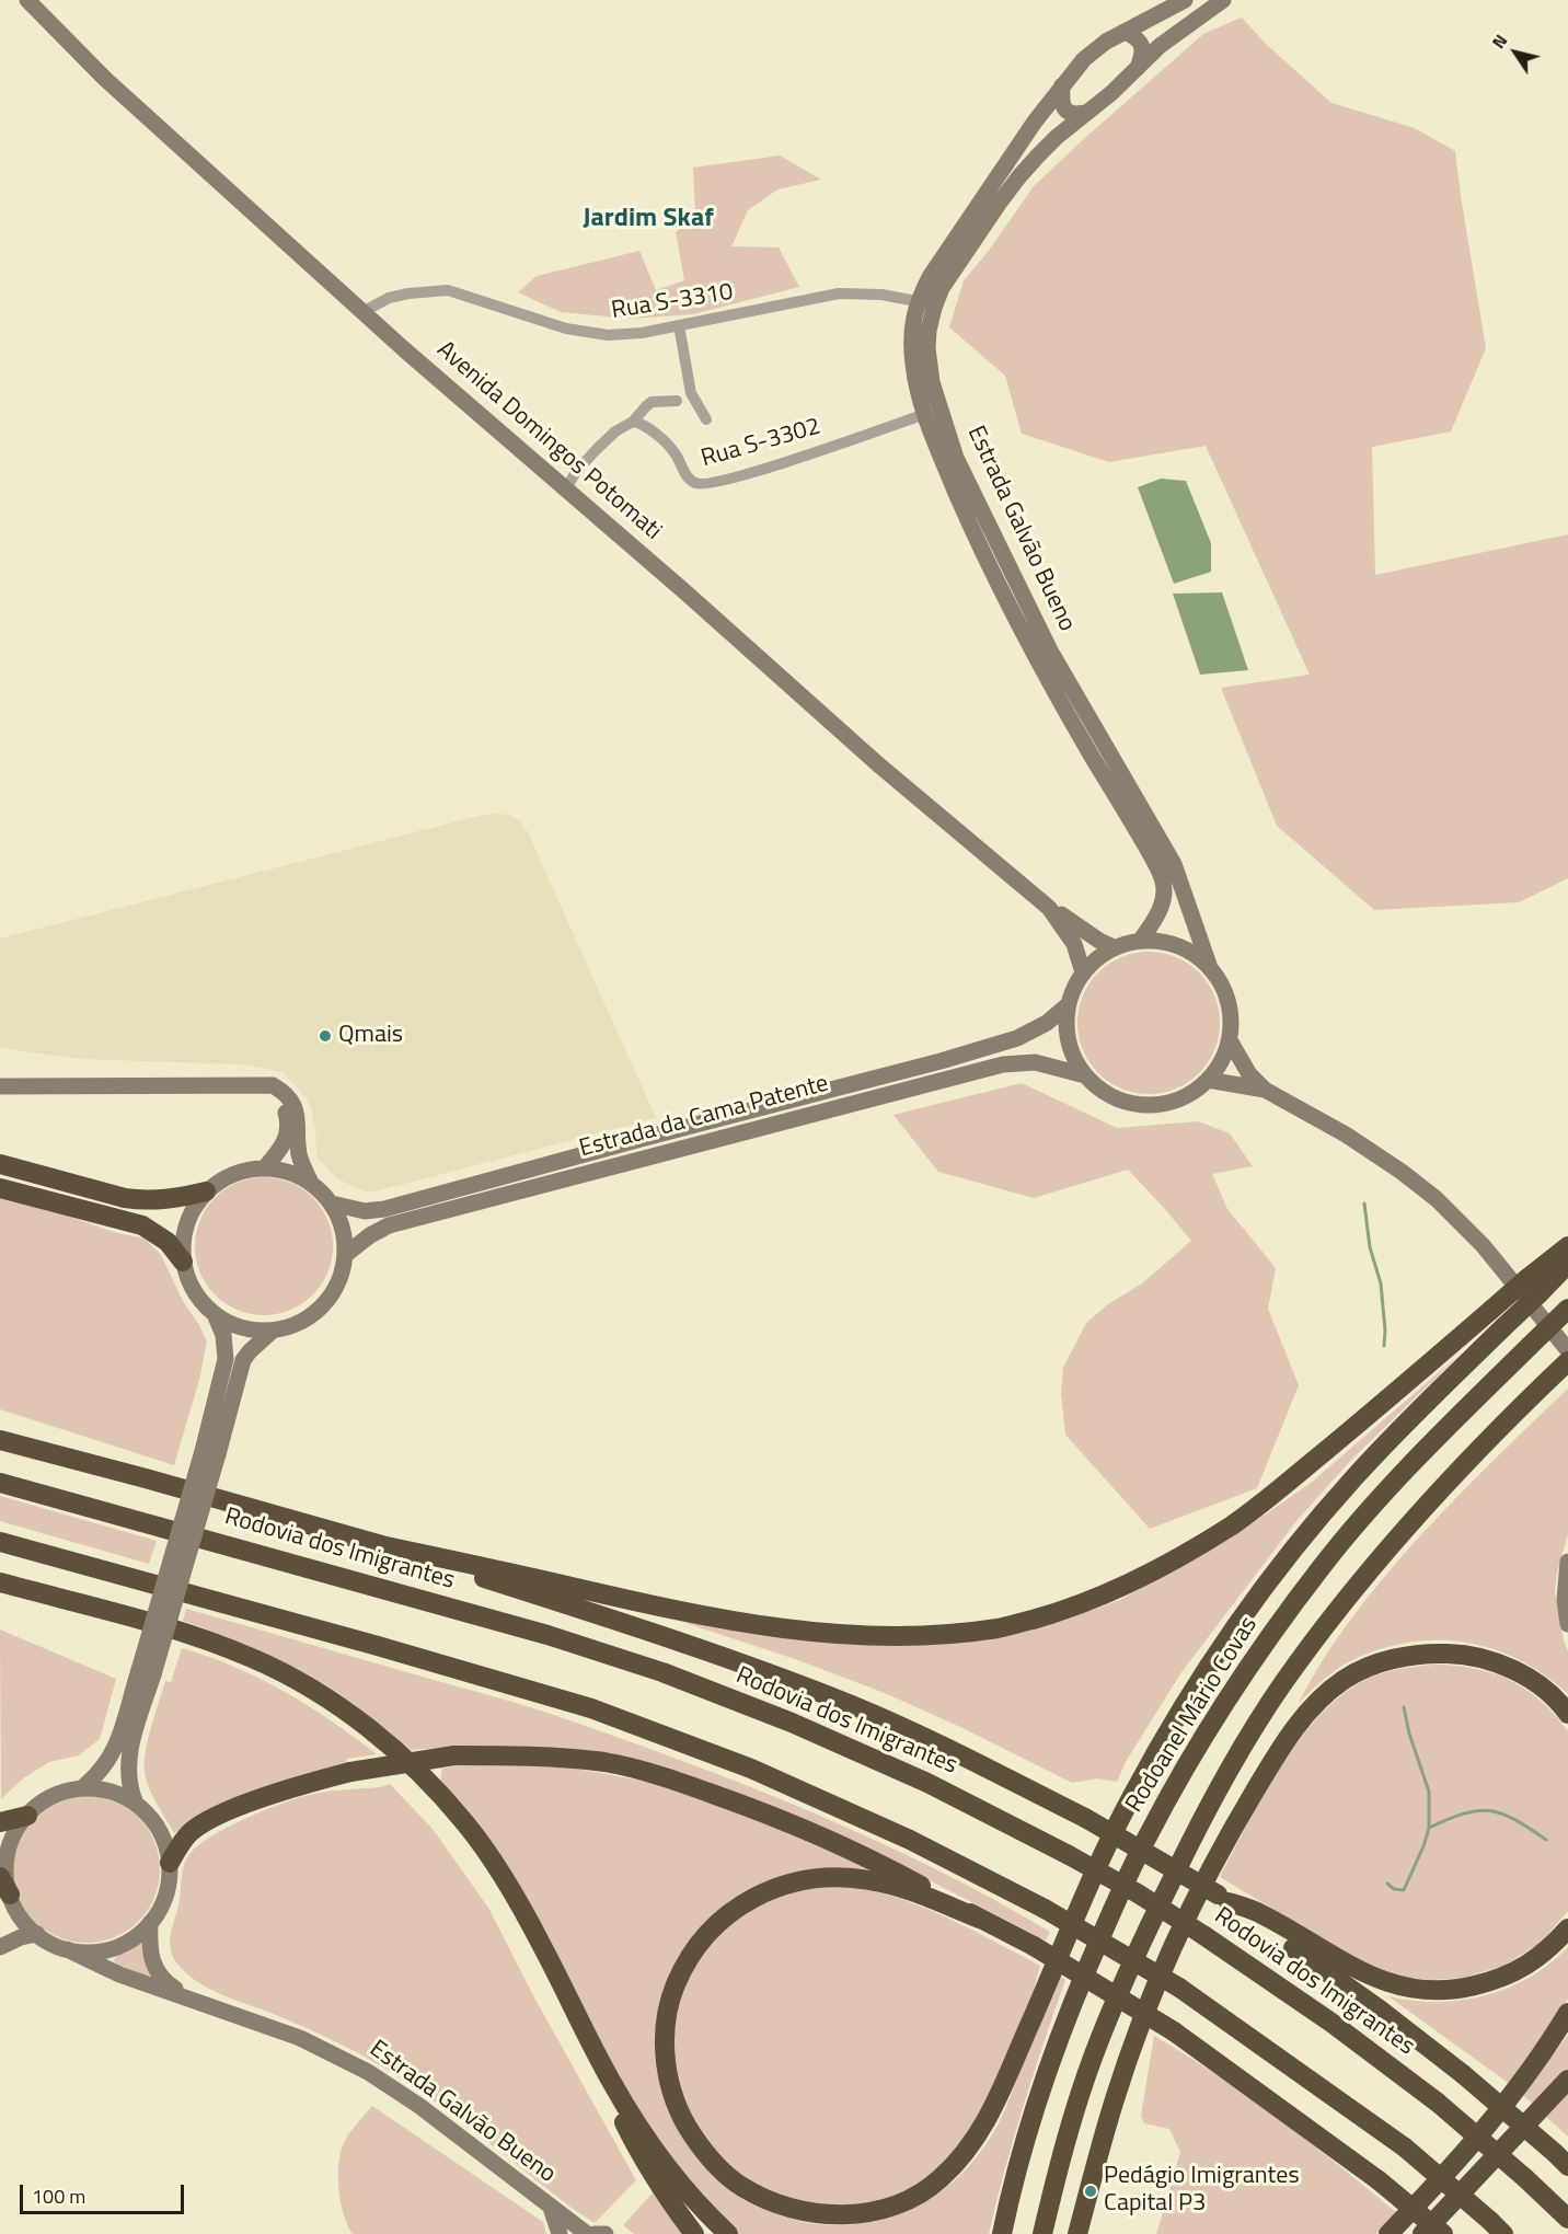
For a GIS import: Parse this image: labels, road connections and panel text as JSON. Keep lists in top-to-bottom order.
{
  "streets": {
    "highway": ["Rodovia dos Imigrantes", "Rodoanel Mário Covas"],
    "main road": ["Avenida Domingos Potomati", "Estrada Galvão Bueno", "Estrada da Cama Patente"],
    "street": ["Rua S-3310", "Rua S-3302"]
  },
  "crossings": [
    ["Rua S-3310", "Avenida Domingos Potomati"],
    ["Rua S-3310", "Estrada Galvão Bueno"],
    ["Avenida Domingos Potomati", "Estrada Galvão Bueno"],
    ["Avenida Domingos Potomati", "Estrada da Cama Patente"],
    ["Rua S-3302", "Estrada Galvão Bueno"],
    ["Estrada Galvão Bueno", "Estrada da Cama Patente"]
  ],
  "districts": ["Jardim Skaf"],
  "places": ["Qmais", "Pedágio Imigrantes Capital P3"],
  "scale_bar": "100 m",
  "north": "top left"
}
